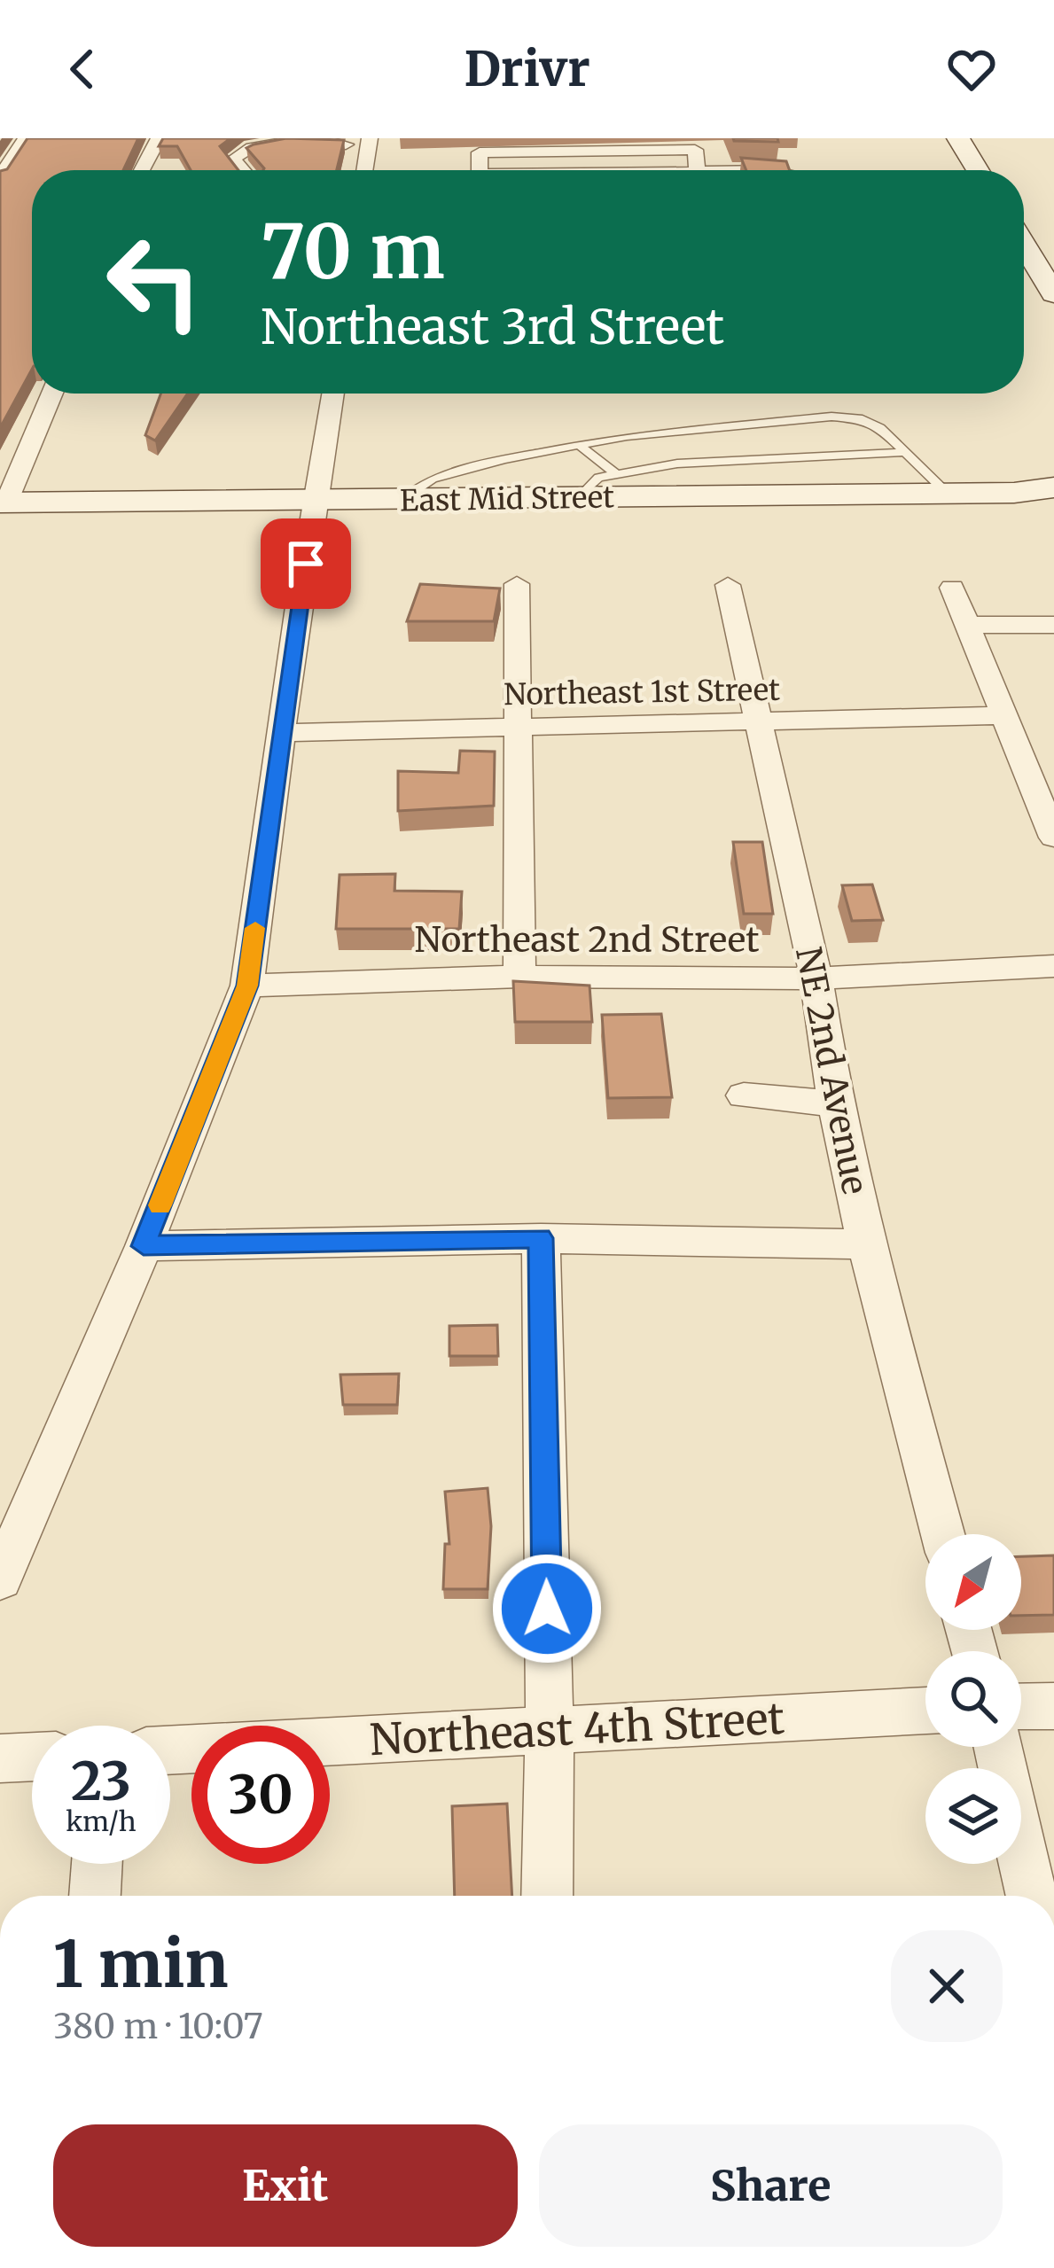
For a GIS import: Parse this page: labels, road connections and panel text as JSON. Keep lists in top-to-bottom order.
{
  "streets": {
    "street": [
      "East Mid Street",
      "Northeast 1st Street",
      "Northeast 2nd Street",
      "NE 2nd Avenue",
      "Northeast 4th Street"
    ]
  },
  "crossings": [
    ["Northeast 1st Street", "NE 2nd Avenue"],
    ["Northeast 2nd Street", "NE 2nd Avenue"]
  ],
  "north": "bottom left",
  "page": {
    "header": "Drivr",
    "turn": ["70 m", "Northeast 3rd Street"],
    "speed": "23 km/h",
    "limit": "30",
    "heading": ["1 min", "380 m · 10:07"],
    "buttons": ["Exit", "Share"]
  }
}
